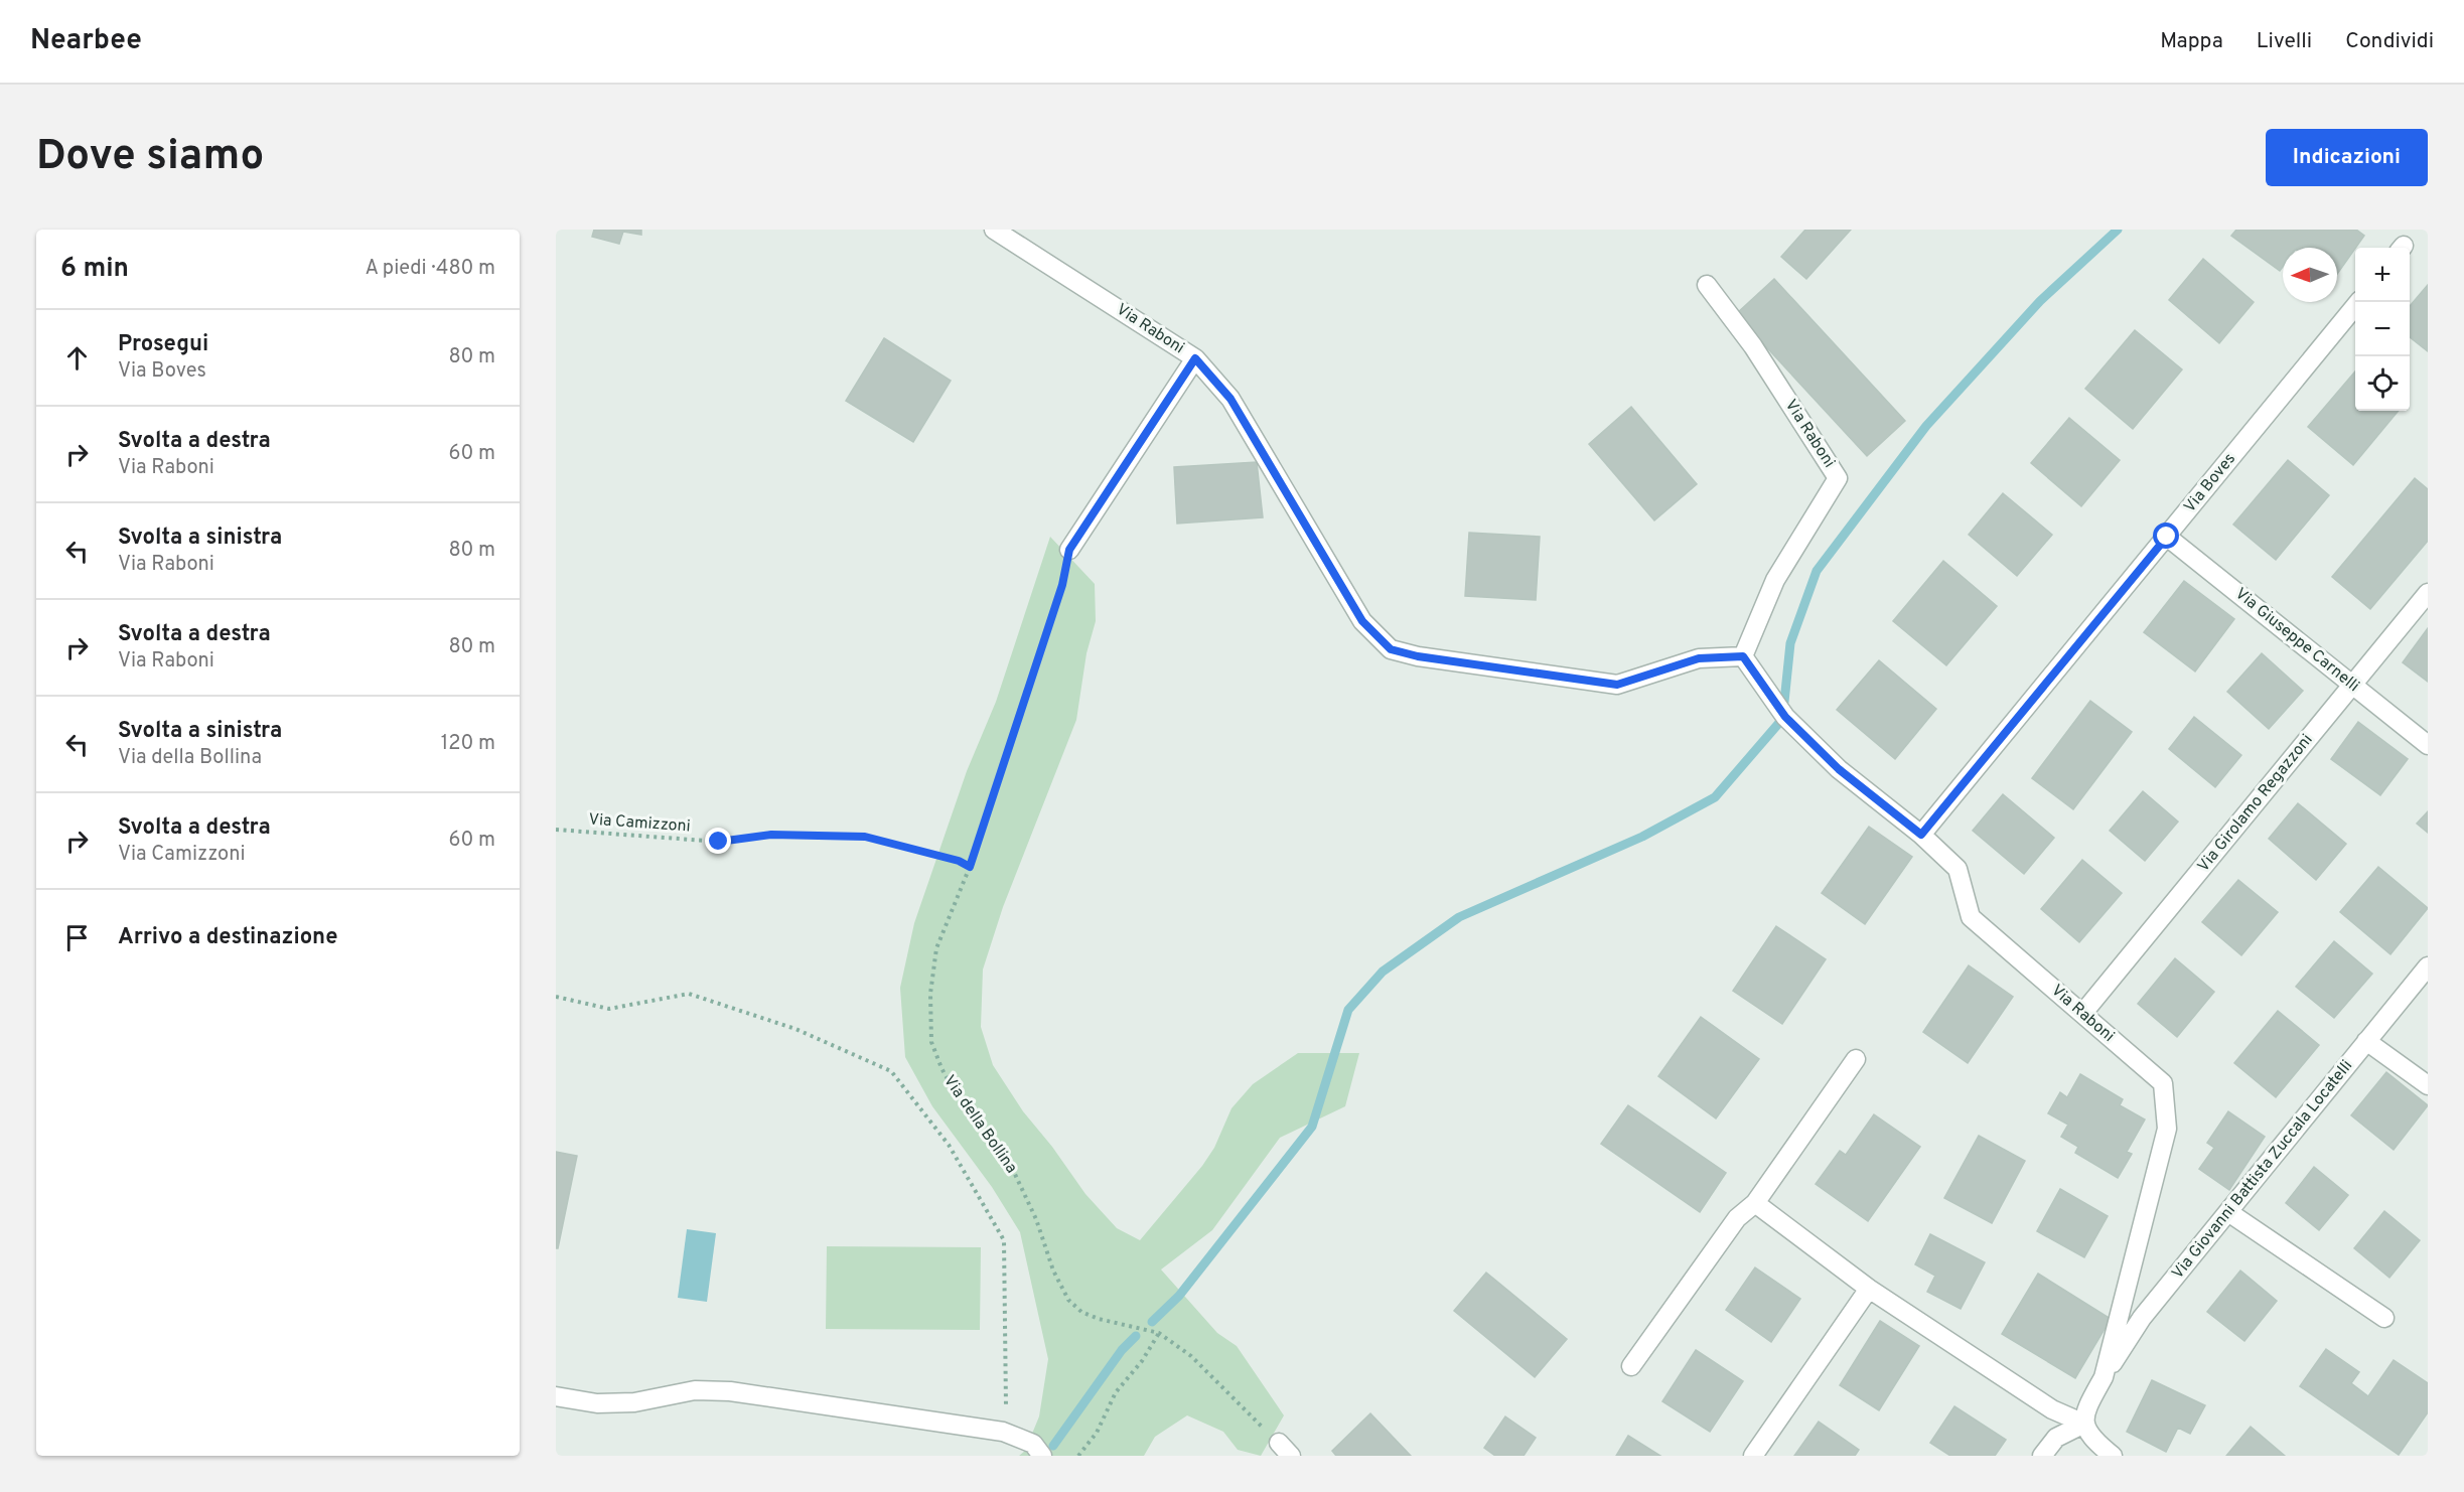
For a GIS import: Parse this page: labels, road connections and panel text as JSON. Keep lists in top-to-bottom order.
{
  "streets": {
    "street": [
      "Via Raboni",
      "Via Boves",
      "Via Giuseppe Carnelli",
      "Via Girolamo Regazzoni",
      "Via Giovanni Battista Zuccala Locatelli"
    ],
    "path": ["Via Camizzoni", "Via della Bollina"]
  },
  "crossings": [
    ["Via Raboni", "Via Boves"],
    ["Via Raboni", "Via Girolamo Regazzoni"],
    ["Via Raboni", "Via Giovanni Battista Zuccala Locatelli"],
    ["Via Boves", "Via Giuseppe Carnelli"],
    ["Via Giuseppe Carnelli", "Via Girolamo Regazzoni"],
    ["Via Camizzoni", "Via della Bollina"]
  ],
  "north": "left",
  "page": {
    "header": "Nearbee",
    "nav": ["Mappa", "Livelli", "Condividi"],
    "buttons": "Indicazioni",
    "title": "Dove siamo",
    "heading": ["6 min", "A piedi · 480 m"],
    "map_buttons": ["+", "−"],
    "list": [
      ["Prosegui", "Via Boves", "80 m"],
      ["Svolta a destra", "Via Raboni", "60 m"],
      ["Svolta a sinistra", "Via Raboni", "80 m"],
      ["Svolta a destra", "Via Raboni", "80 m"],
      ["Svolta a sinistra", "Via della Bollina", "120 m"],
      ["Svolta a destra", "Via Camizzoni", "60 m"],
      "Arrivo a destinazione"
    ]
  }
}
